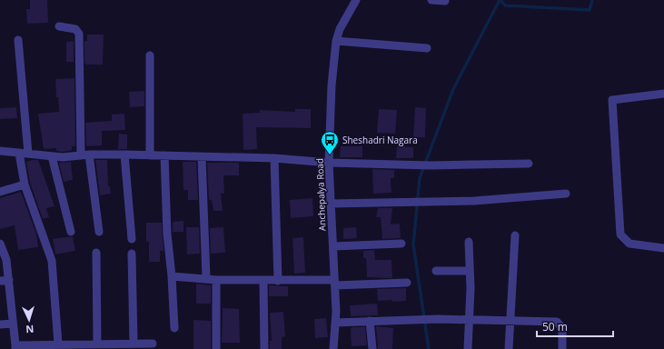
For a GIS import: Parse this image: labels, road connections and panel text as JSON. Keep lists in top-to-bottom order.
{
  "streets": {
    "street": ["Anchepalya Road"]
  },
  "places": {
    "bus stop": ["Sheshadri Nagara"]
  },
  "scale_bar": "50 m",
  "north": "bottom"
}
